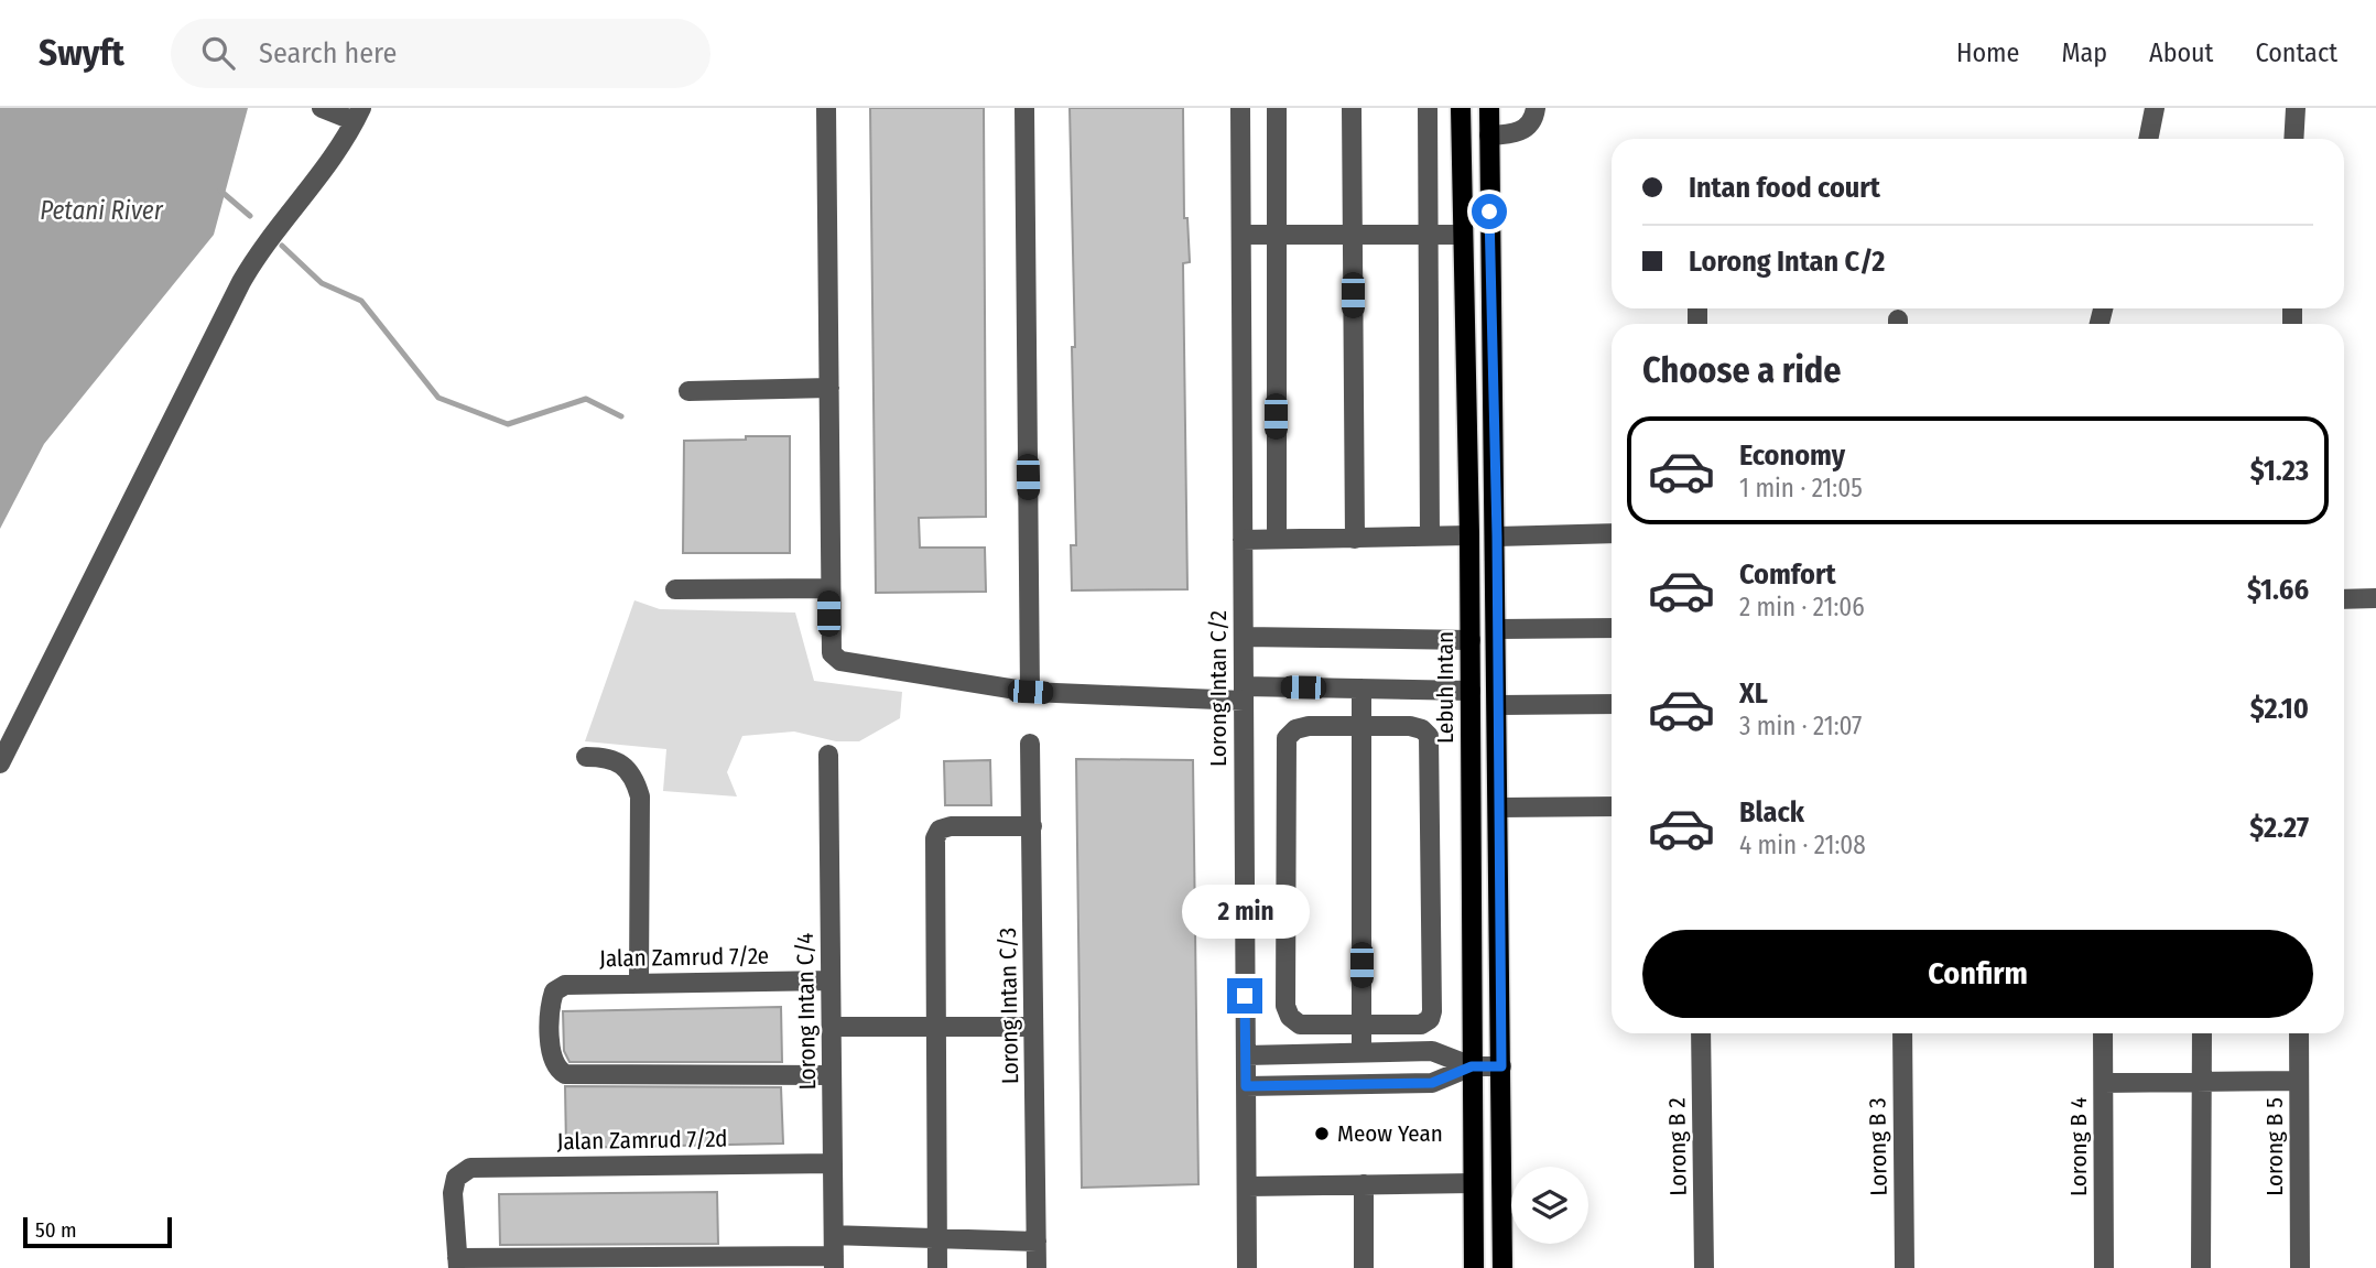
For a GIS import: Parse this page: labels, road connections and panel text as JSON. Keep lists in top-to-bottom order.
{
  "streets": {
    "main road": ["Lebuh Intan"],
    "street": [
      "Lorong Intan C/2",
      "Jalan Zamrud 7/2e",
      "Lorong Intan C/3",
      "Lorong Intan C/4",
      "Jalan Zamrud 7/2d",
      "Lorong B 2",
      "Lorong B 3",
      "Lorong B 4",
      "Lorong B 5"
    ]
  },
  "crossings": [
    ["Jalan Zamrud 7/2e", "Lorong Intan C/4"],
    ["Lorong Intan C/4", "Jalan Zamrud 7/2d"]
  ],
  "water": ["Petani River"],
  "places": ["Meow Yean"],
  "scale_bar": "50 m",
  "page": {
    "header": "Swyft",
    "search": "Search here",
    "nav": [
      "Home",
      "Map",
      "About",
      "Contact"
    ],
    "banner": ["Intan food court", "Lorong Intan C/2"],
    "heading": "Choose a ride",
    "list": [
      {
        "name": "Economy",
        "note": "1 min · 21:05",
        "value": "$1.23"
      },
      {
        "name": "Comfort",
        "note": "2 min · 21:06",
        "value": "$1.66"
      },
      {
        "name": "XL",
        "note": "3 min · 21:07",
        "value": "$2.10"
      },
      {
        "name": "Black",
        "note": "4 min · 21:08",
        "value": "$2.27"
      }
    ],
    "bubble": "2 min",
    "buttons": "Confirm",
    "scale": "50 m"
  }
}
